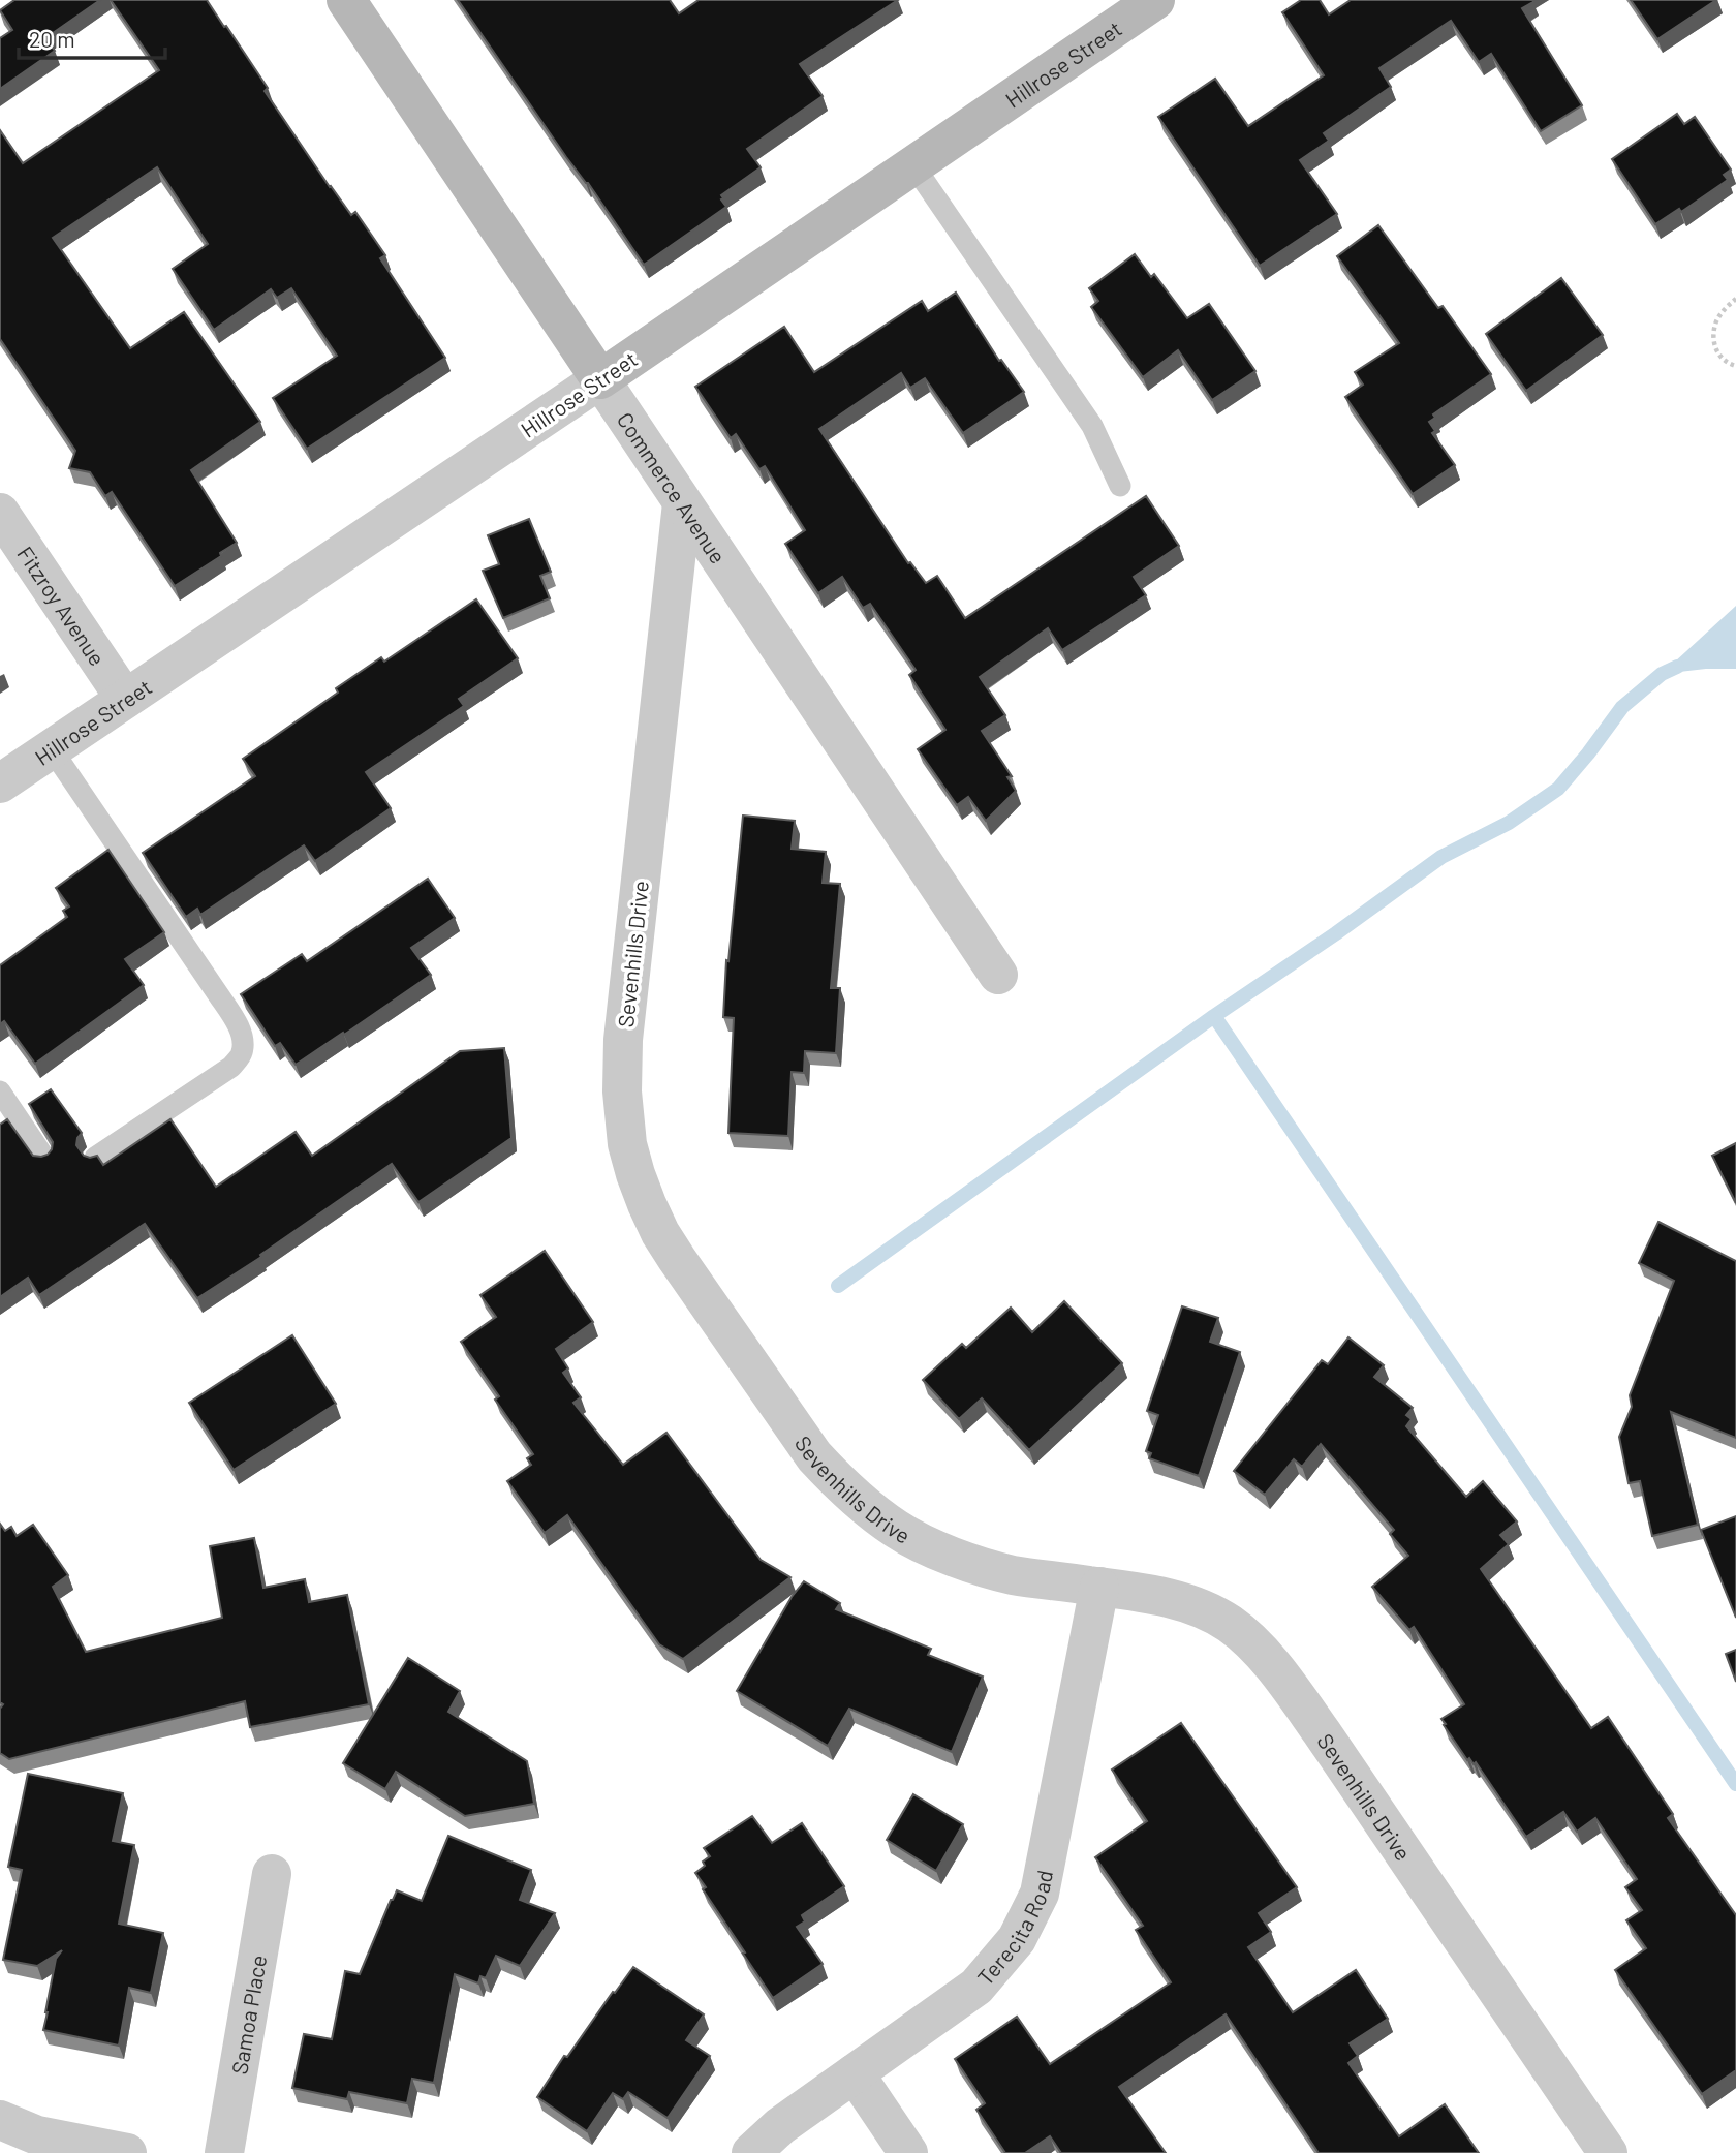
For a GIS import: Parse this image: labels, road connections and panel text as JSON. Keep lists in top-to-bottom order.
{
  "streets": {
    "street": [
      "Hillrose Street",
      "Commerce Avenue",
      "Fitzroy Avenue",
      "Sevenhills Drive",
      "Terecita Road",
      "Samoa Place"
    ]
  },
  "crossings": [
    ["Hillrose Street", "Commerce Avenue"],
    ["Hillrose Street", "Fitzroy Avenue"],
    ["Commerce Avenue", "Sevenhills Drive"],
    ["Sevenhills Drive", "Terecita Road"]
  ],
  "scale_bar": "20 m"
}
